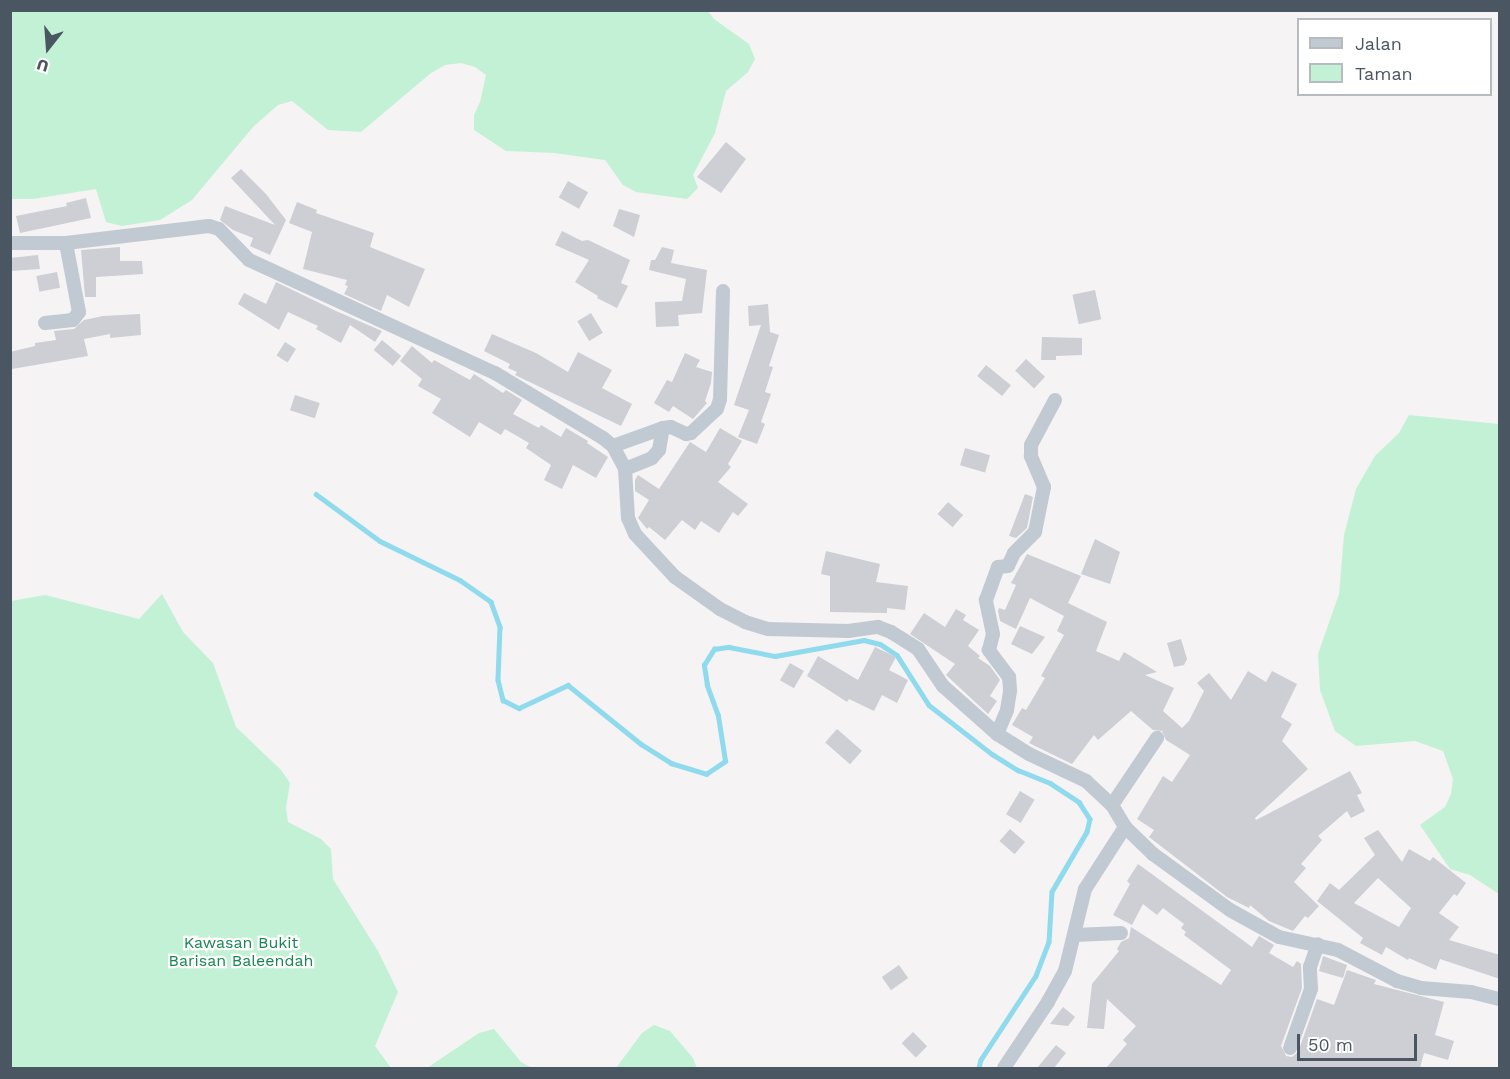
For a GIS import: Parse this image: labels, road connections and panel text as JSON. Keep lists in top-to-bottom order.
{
  "parks": ["Kawasan Bukit Barisan Baleendah"],
  "legend": ["Jalan", "Taman"],
  "scale_bar": "50 m",
  "north": "bottom"
}
